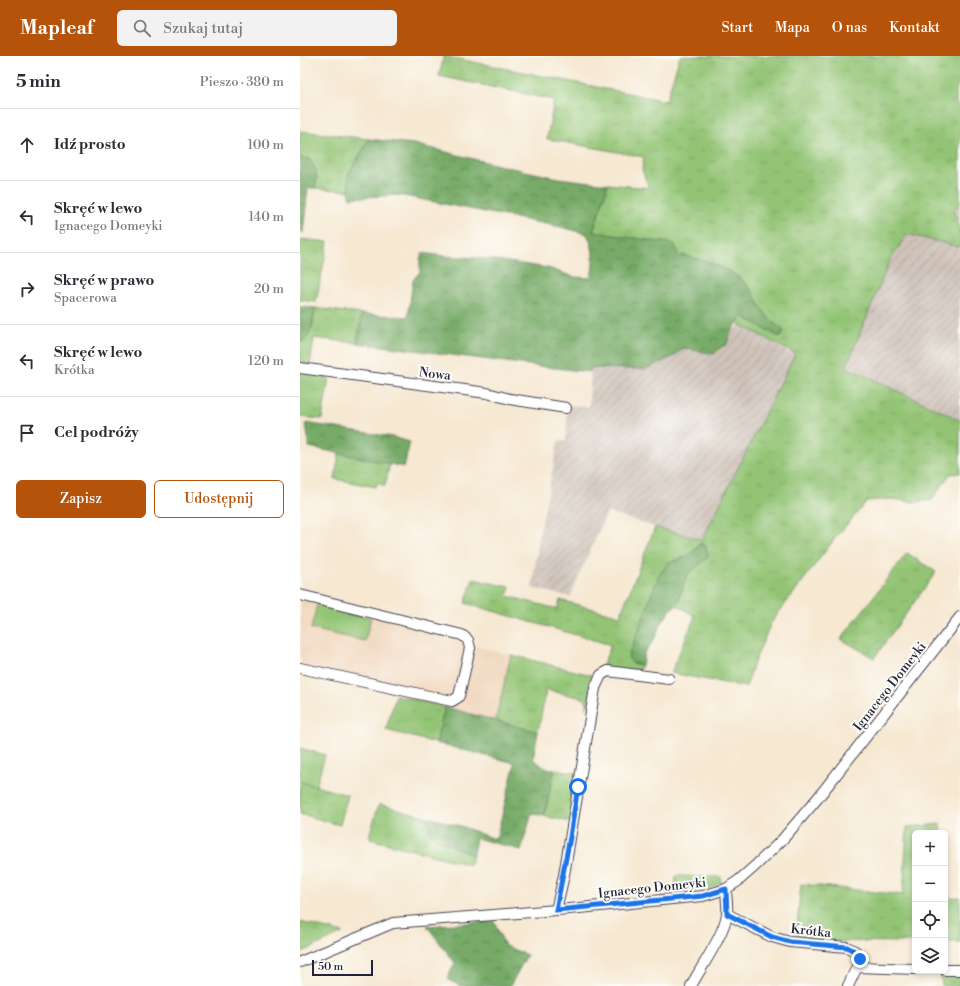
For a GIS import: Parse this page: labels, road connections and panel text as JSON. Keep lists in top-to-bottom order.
{
  "streets": {
    "street": ["Nowa", "Ignacego Domeyki", "Krótka"]
  },
  "scale_bar": "50 m",
  "page": {
    "header": "Mapleaf",
    "search": "Szukaj tutaj",
    "nav": [
      "Start",
      "Mapa",
      "O nas",
      "Kontakt"
    ],
    "heading": ["5 min", "Pieszo · 380 m"],
    "list": [
      ["Idź prosto", "100 m"],
      ["Skręć w lewo", "Ignacego Domeyki", "140 m"],
      ["Skręć w prawo", "Spacerowa", "20 m"],
      ["Skręć w lewo", "Krótka", "120 m"],
      "Cel podróży"
    ],
    "buttons": ["Zapisz", "Udostępnij"],
    "map_buttons": ["+", "−"],
    "scale": "50 m"
  }
}
